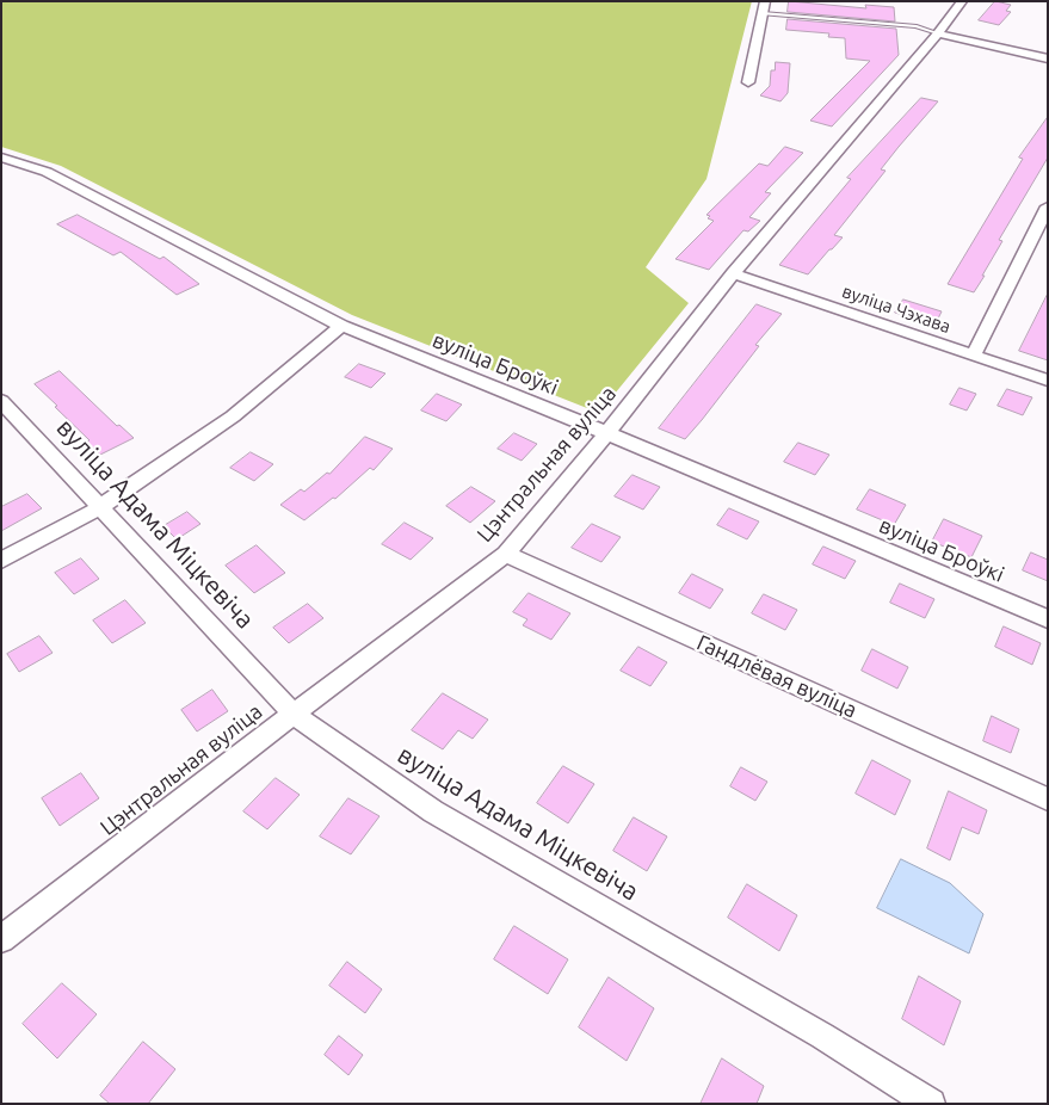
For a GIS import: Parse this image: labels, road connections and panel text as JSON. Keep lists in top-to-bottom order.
{
  "streets": {
    "street": [
      "вуліца Чэхава",
      "вуліца Броўкі",
      "Цэнтральная вуліца",
      "вуліца Адама Міцкевіча",
      "Гандлёвая вуліца"
    ]
  },
  "crossings": [
    ["вуліца Чэхава", "Цэнтральная вуліца"],
    ["вуліца Броўкі", "Цэнтральная вуліца"],
    ["Цэнтральная вуліца", "вуліца Адама Міцкевіча"],
    ["Цэнтральная вуліца", "Гандлёвая вуліца"]
  ]
}
